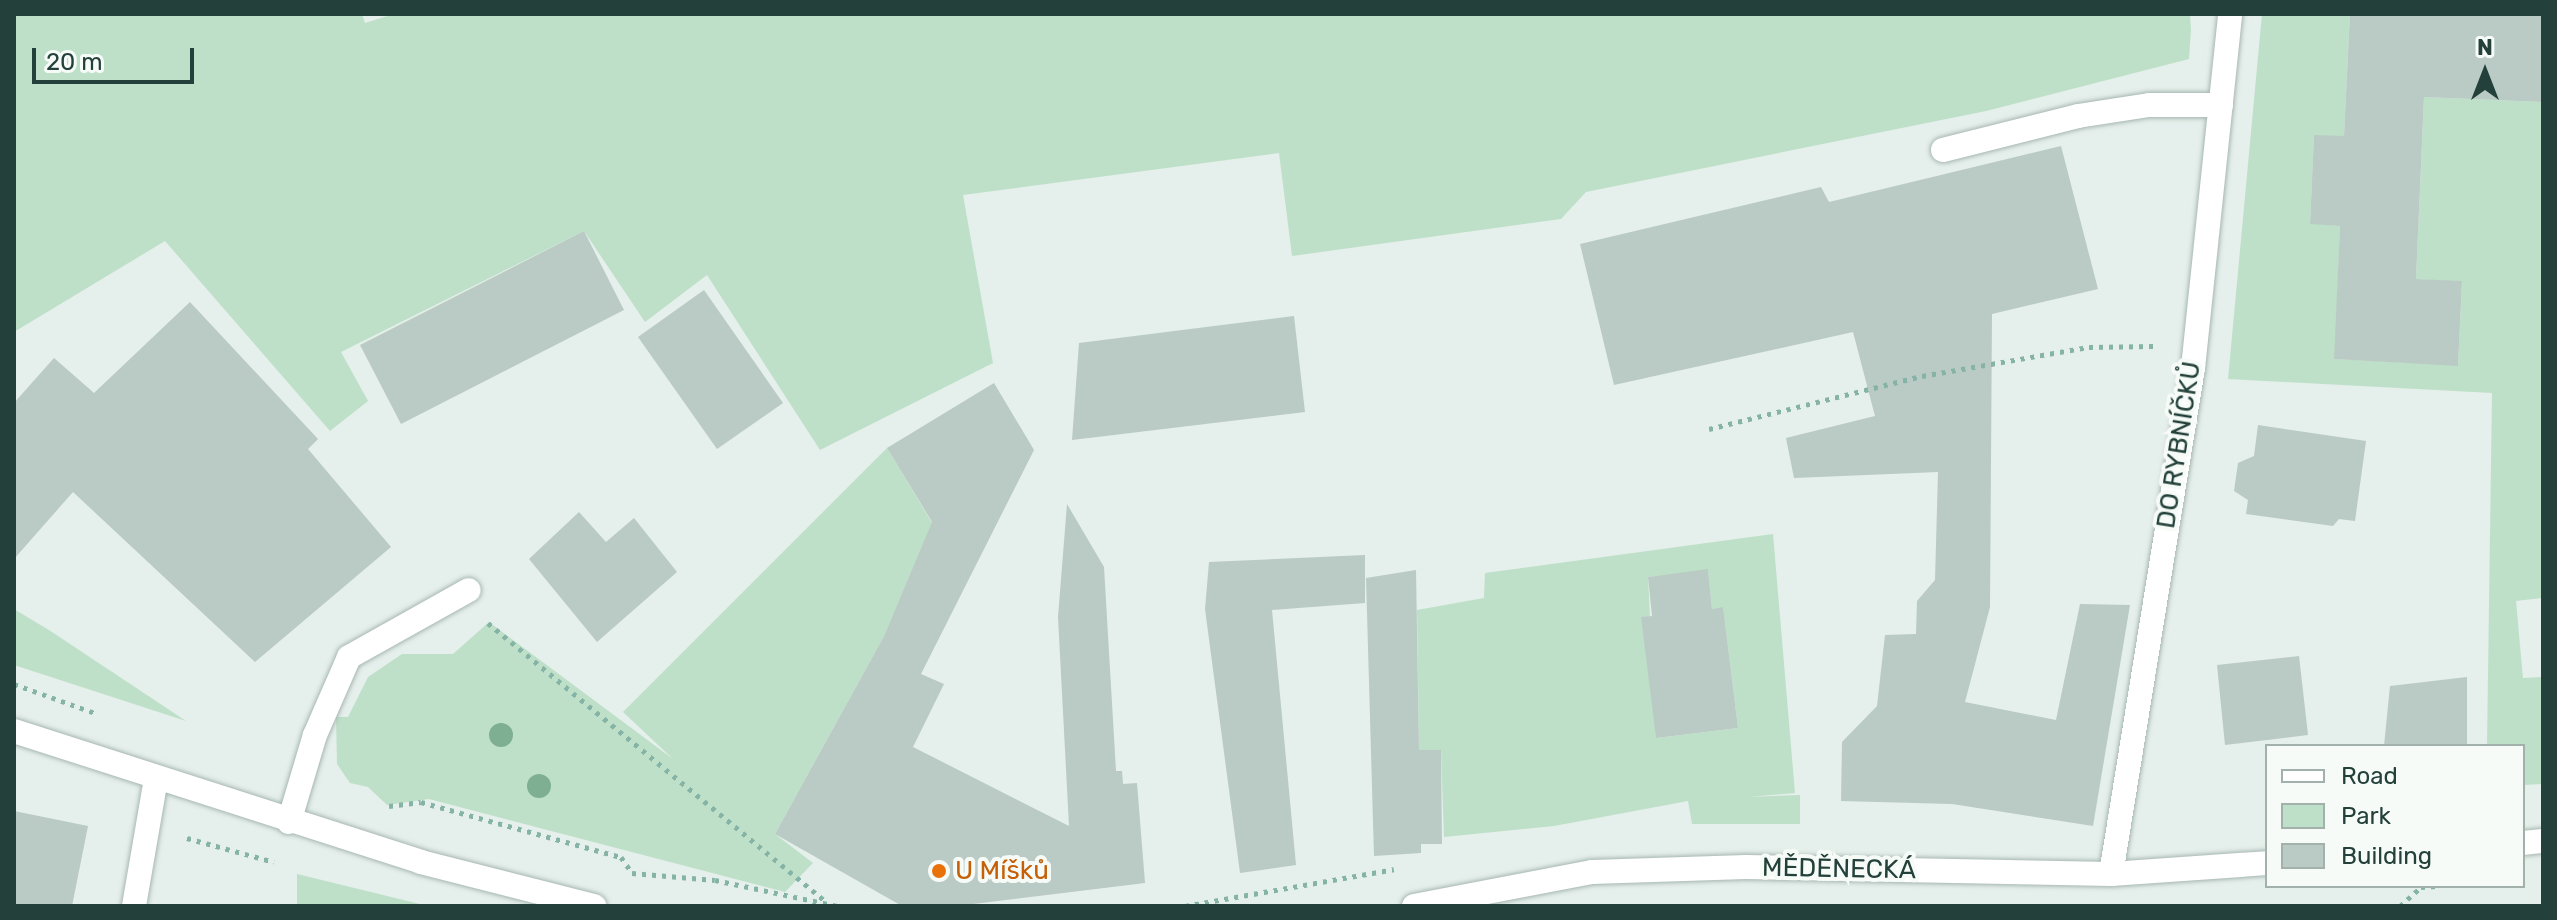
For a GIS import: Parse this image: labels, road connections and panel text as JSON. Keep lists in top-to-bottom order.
{
  "streets": {
    "street": ["DO RYBNÍČKŮ", "MĚDĚNECKÁ"]
  },
  "crossings": [
    ["DO RYBNÍČKŮ", "MĚDĚNECKÁ"]
  ],
  "places": ["U Míšků"],
  "legend": ["Road", "Park", "Building"],
  "scale_bar": "20 m",
  "north": "top"
}
